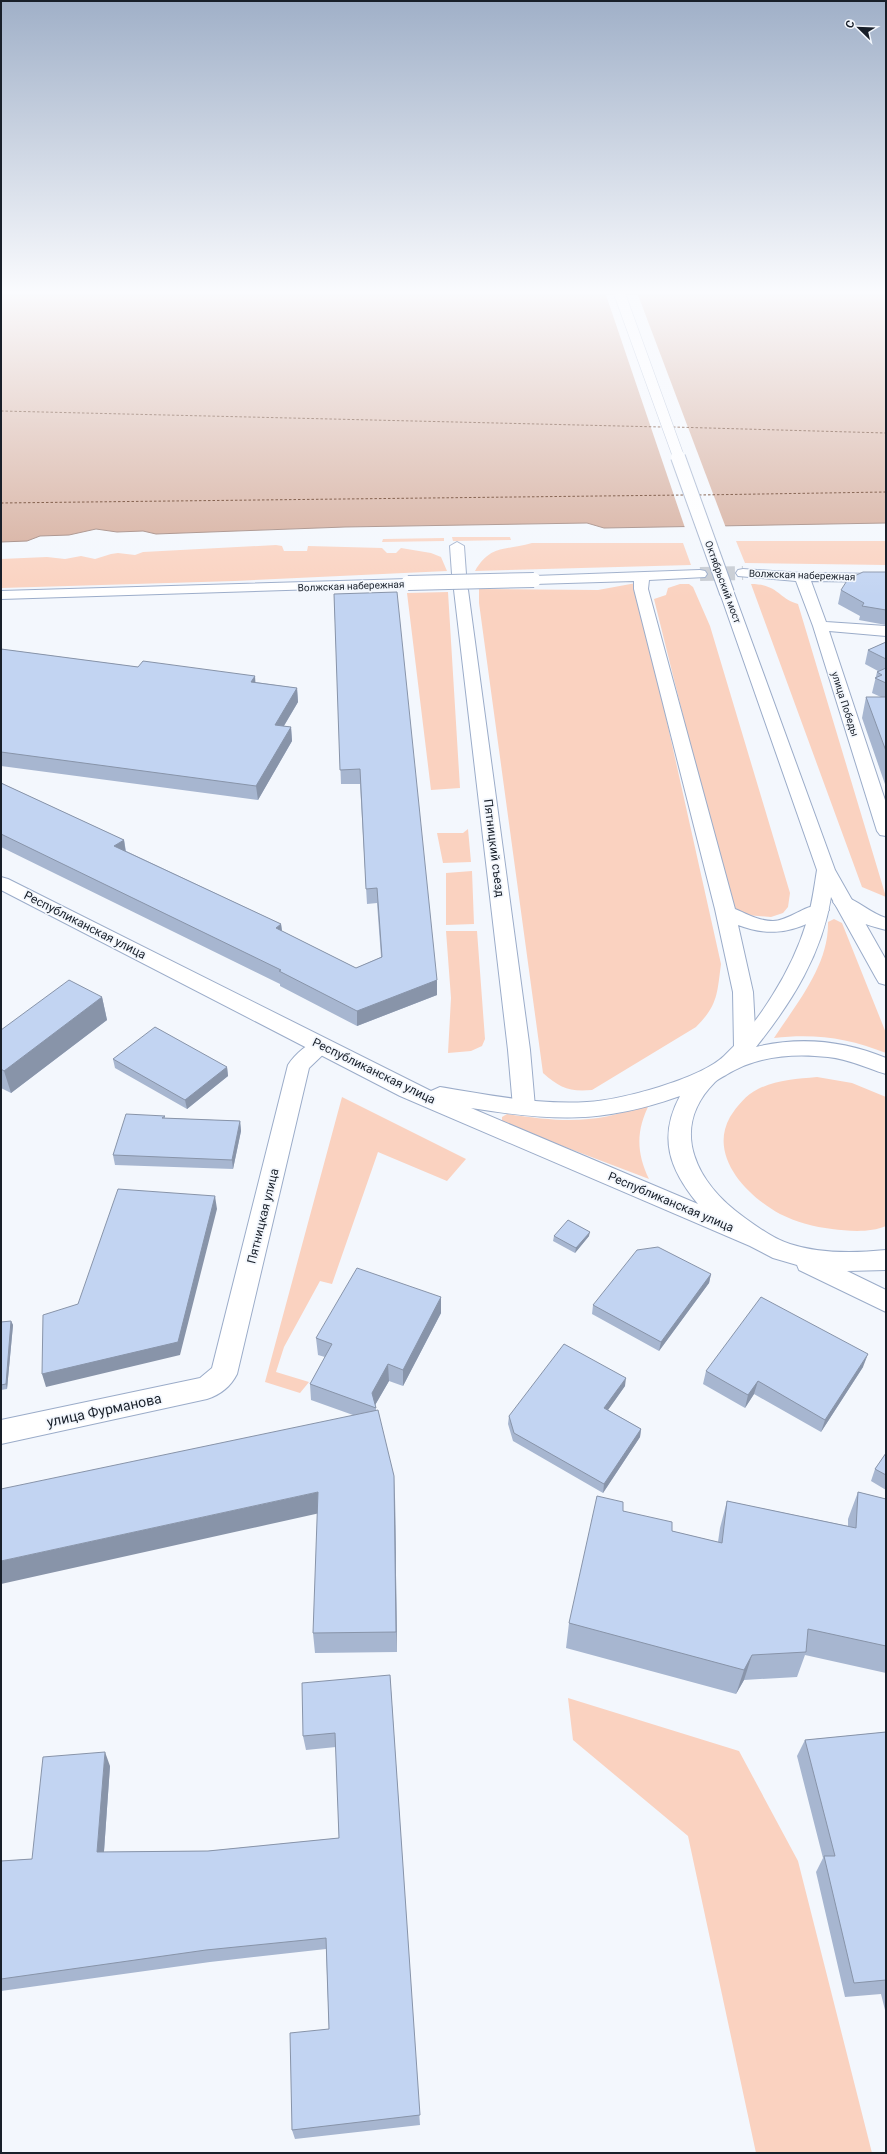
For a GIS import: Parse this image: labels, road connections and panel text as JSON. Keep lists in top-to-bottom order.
{
  "streets": {
    "street": [
      "Волжская набережная",
      "Октябрьский мост",
      "улица Победы",
      "Пятницкий съезд",
      "Республиканская улица",
      "Пятницкая улица",
      "улица Фурманова"
    ]
  },
  "crossings": [
    ["Волжская набережная", "улица Победы"],
    ["Республиканская улица", "Пятницкая улица"],
    ["Пятницкая улица", "улица Фурманова"]
  ],
  "north": "top left"
}
